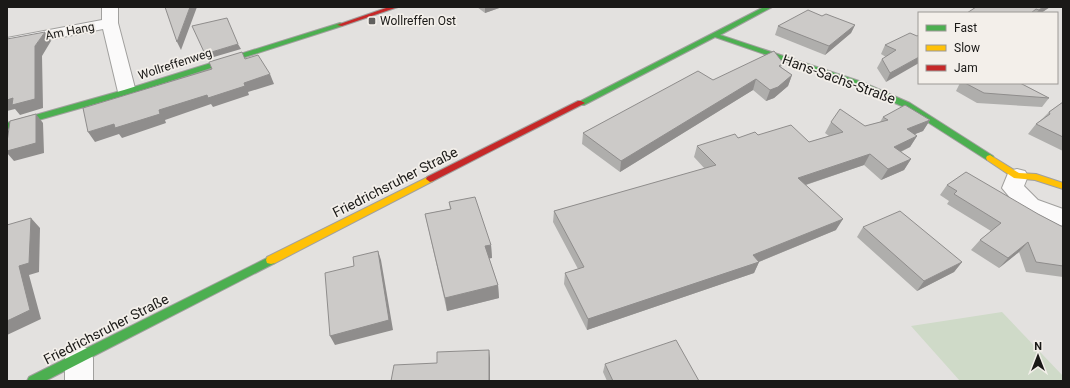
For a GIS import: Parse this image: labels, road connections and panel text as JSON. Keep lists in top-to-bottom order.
{
  "streets": {
    "main road": ["Wollreffenweg", "Hans-Sachs-Straße", "Friedrichsruher Straße"],
    "street": ["Am Hang"]
  },
  "crossings": [
    ["Hans-Sachs-Straße", "Friedrichsruher Straße"]
  ],
  "places": {
    "transit": ["Wollreffen Ost"]
  },
  "legend": ["Fast", "Slow", "Jam"],
  "north": "top"
}
